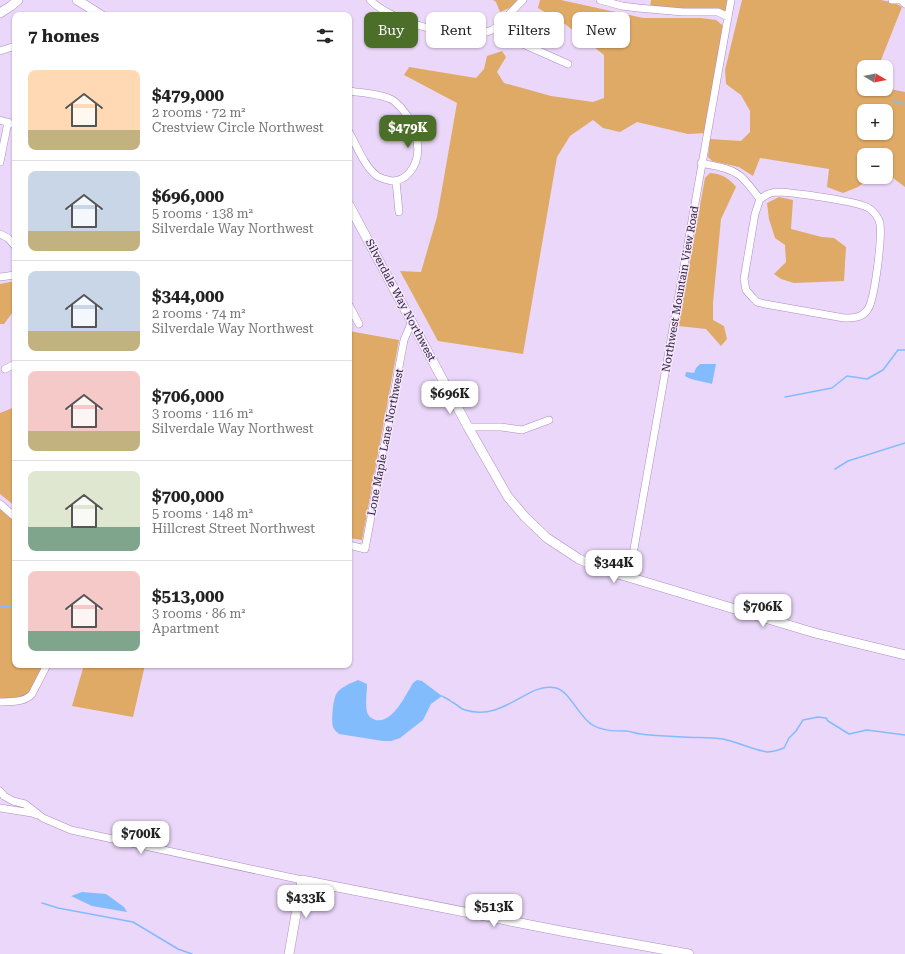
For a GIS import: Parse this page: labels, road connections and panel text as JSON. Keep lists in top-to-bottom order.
{
  "streets": {
    "main road": ["Silverdale Way Northwest"],
    "street": ["Northwest Mountain View Road", "Lone Maple Lane Northwest"]
  },
  "crossings": [
    ["Northwest Mountain View Road", "Silverdale Way Northwest"],
    ["Silverdale Way Northwest", "Lone Maple Lane Northwest"]
  ],
  "north": "right",
  "page": {
    "chip": [
      "Buy",
      "Rent",
      "Filters",
      "New"
    ],
    "heading": "7 homes",
    "map_buttons": ["+", "−"],
    "list": [
      {
        "name": "$479,000",
        "note": "2 rooms · 72 m² · Crestview Circle Northwest"
      },
      {
        "name": "$696,000",
        "note": "5 rooms · 138 m² · Silverdale Way Northwest"
      },
      {
        "name": "$344,000",
        "note": "2 rooms · 74 m² · Silverdale Way Northwest"
      },
      {
        "name": "$706,000",
        "note": "3 rooms · 116 m² · Silverdale Way Northwest"
      },
      {
        "name": "$700,000",
        "note": "5 rooms · 148 m² · Hillcrest Street Northwest"
      },
      {
        "name": "$513,000",
        "note": "3 rooms · 86 m² · Apartment"
      }
    ],
    "price": [
      "$479K",
      "$696K",
      "$344K",
      "$706K",
      "$700K",
      "$433K",
      "$513K"
    ]
  }
}
